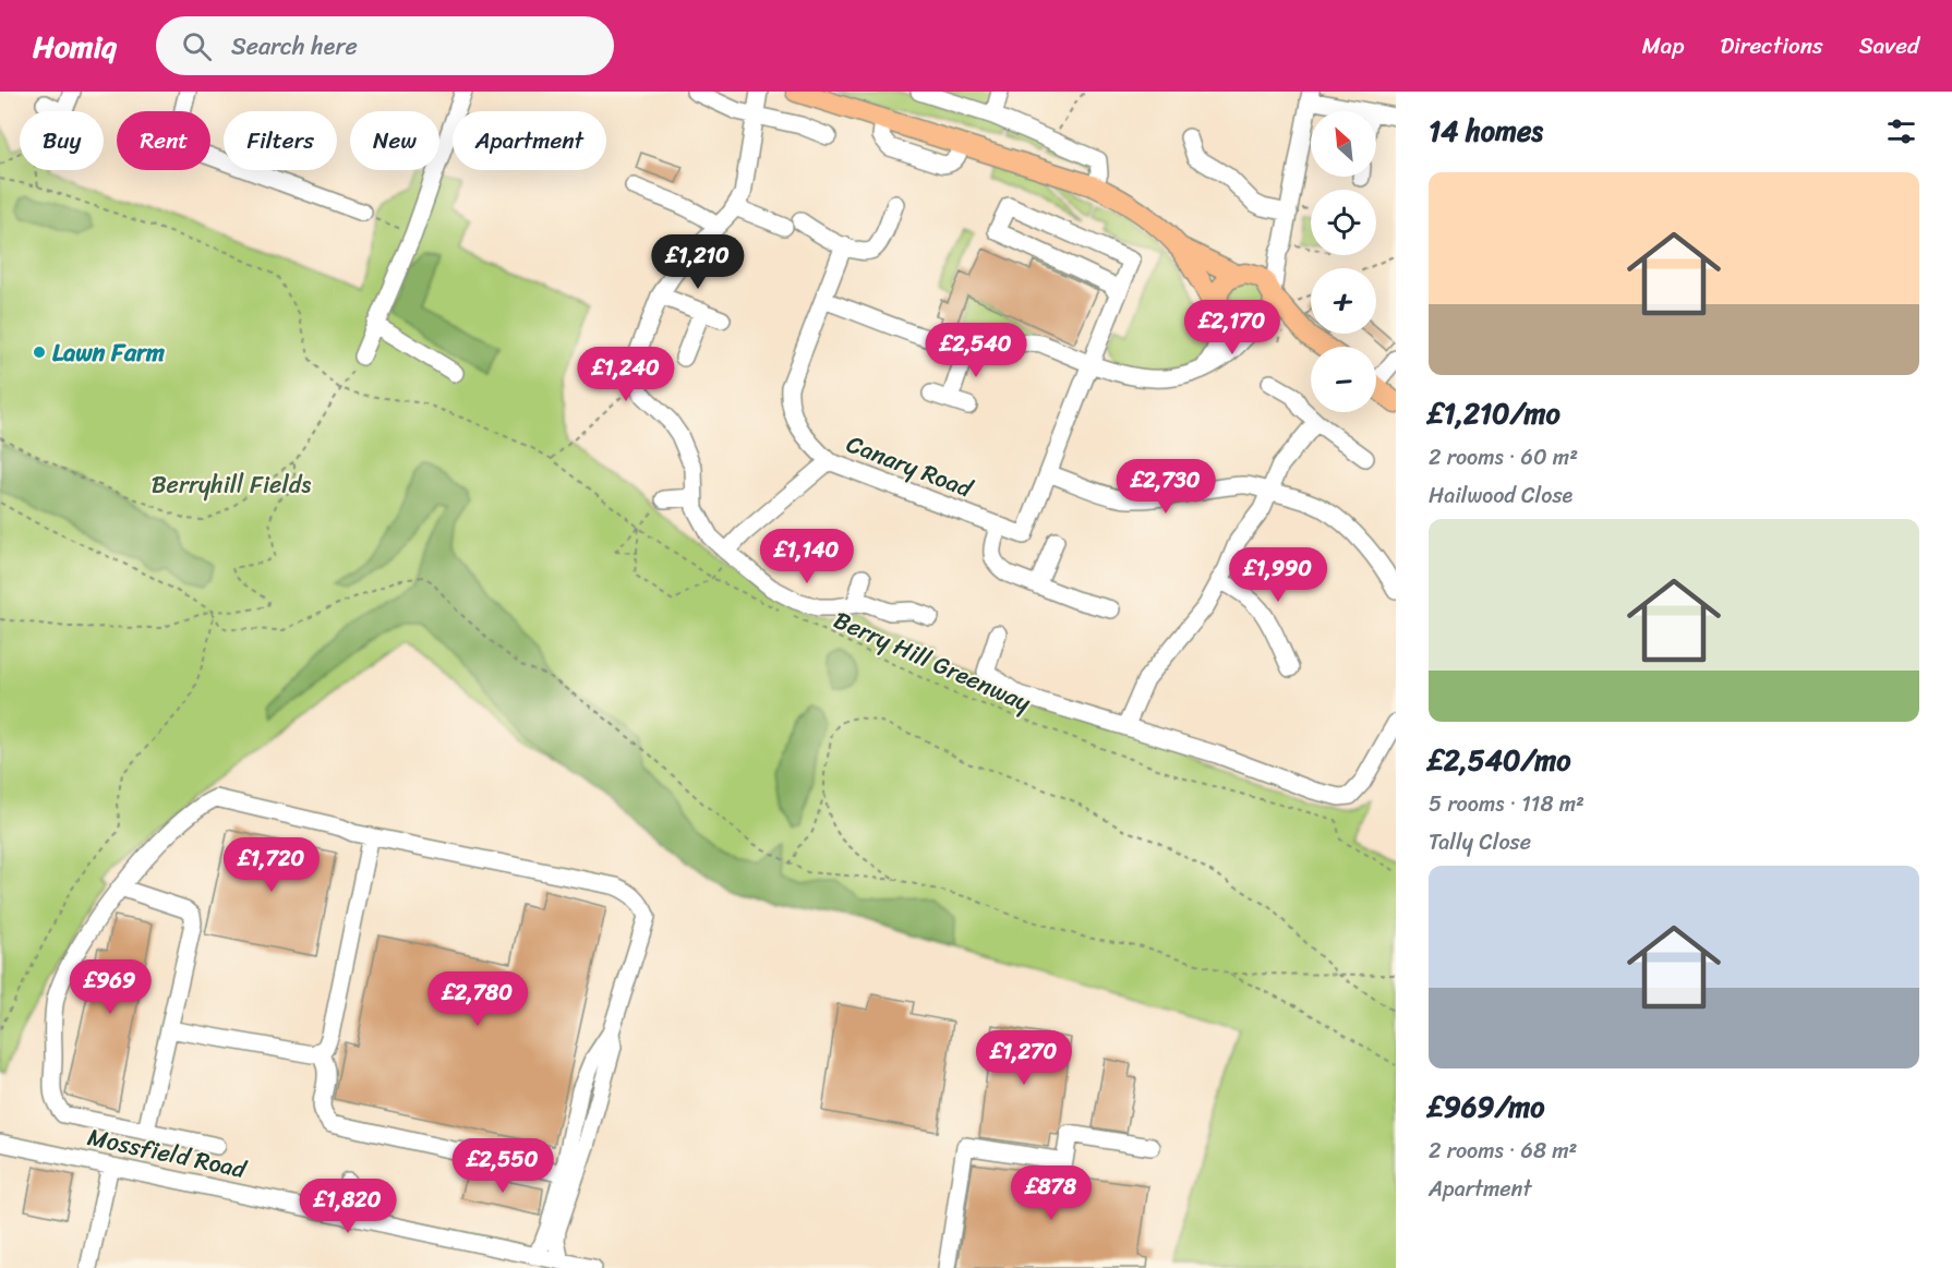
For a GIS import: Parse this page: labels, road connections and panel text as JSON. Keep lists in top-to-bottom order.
{
  "streets": {
    "street": ["Canary Road", "Mossfield Road"],
    "path": ["Berry Hill Greenway"]
  },
  "parks": ["Berryhill Fields"],
  "places": ["Lawn Farm"],
  "north": "top left",
  "page": {
    "header": "Homiq",
    "search": "Search here",
    "nav": ["Map", "Directions", "Saved"],
    "heading": "14 homes",
    "map_buttons": ["+", "−"],
    "chip": [
      "Buy",
      "Rent",
      "Filters",
      "New",
      "Apartment"
    ],
    "list": [
      {
        "name": "£1,210/mo",
        "note": "2 rooms · 60 m² · Hailwood Close"
      },
      {
        "name": "£2,540/mo",
        "note": "5 rooms · 118 m² · Tally Close"
      },
      {
        "name": "£969/mo",
        "note": "2 rooms · 68 m² · Apartment"
      }
    ],
    "price": [
      "£1,210",
      "£2,170",
      "£2,540",
      "£1,240",
      "£2,730",
      "£1,140",
      "£1,990",
      "£1,720",
      "£969",
      "£2,780",
      "£1,270",
      "£2,550",
      "£878",
      "£1,820"
    ]
  }
}
